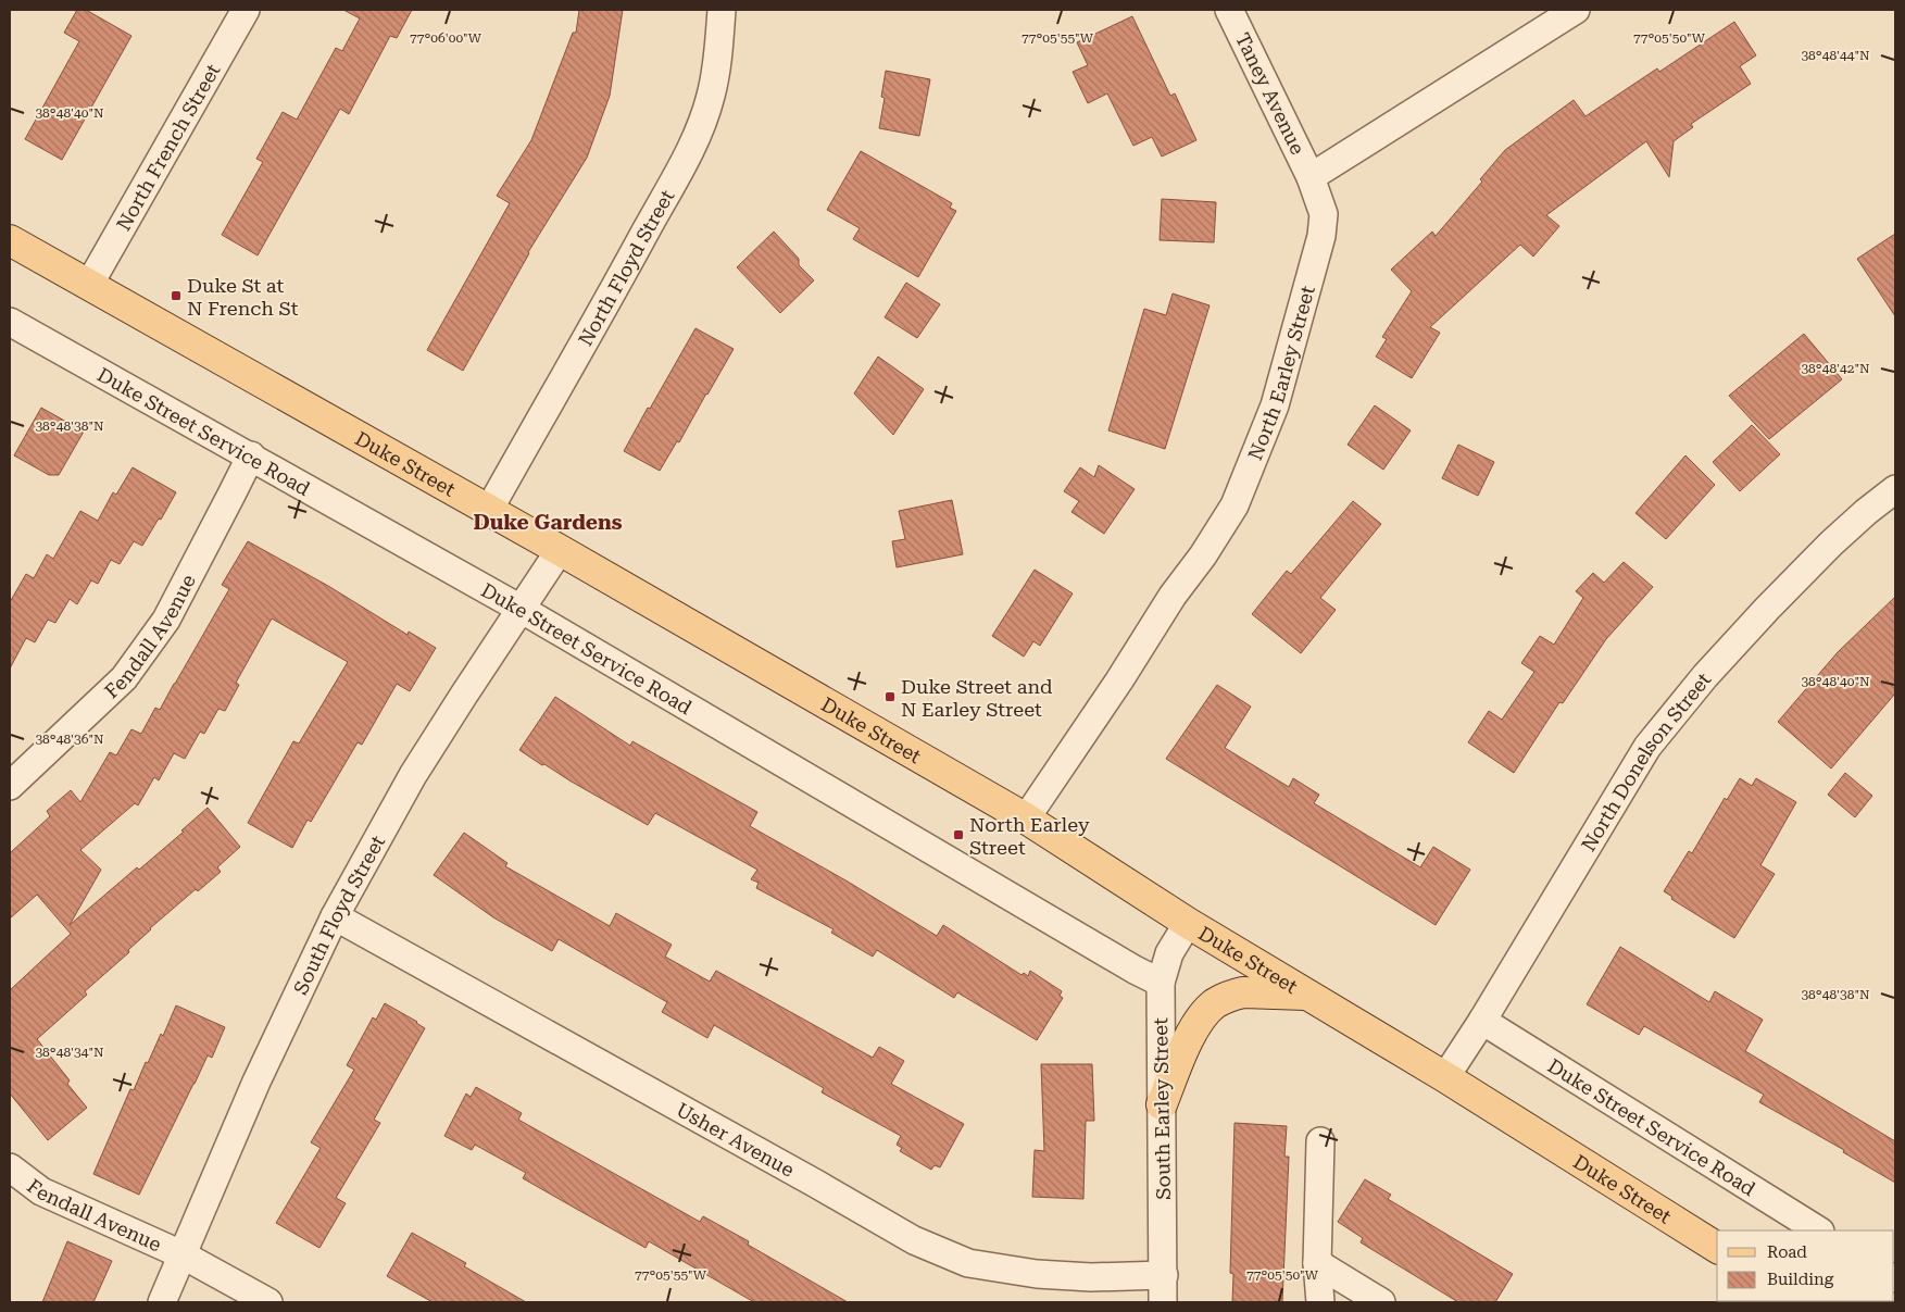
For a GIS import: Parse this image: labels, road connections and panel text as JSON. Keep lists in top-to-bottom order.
{
  "streets": {
    "main road": ["Duke Street"],
    "street": [
      "Taney Avenue",
      "North French Street",
      "North Floyd Street",
      "North Earley Street",
      "Duke Street Service Road",
      "Fendall Avenue",
      "North Donelson Street",
      "South Floyd Street",
      "South Earley Street",
      "Usher Avenue"
    ]
  },
  "crossings": [
    ["Taney Avenue", "North Earley Street"],
    ["North French Street", "Duke Street"],
    ["North Floyd Street", "Duke Street"],
    ["North Earley Street", "Duke Street"],
    ["Duke Street Service Road", "Fendall Avenue"],
    ["Duke Street Service Road", "North Donelson Street"],
    ["Duke Street Service Road", "South Floyd Street"],
    ["Duke Street Service Road", "South Earley Street"],
    ["Duke Street", "North Donelson Street"],
    ["Duke Street", "South Floyd Street"],
    ["Duke Street", "South Earley Street"],
    ["Fendall Avenue", "South Floyd Street"],
    ["South Floyd Street", "Usher Avenue"],
    ["South Earley Street", "Usher Avenue"]
  ],
  "districts": ["Duke Gardens"],
  "places": {
    "transit": ["Duke St at N French St", "Duke Street and N Earley Street", "North Earley Street"]
  },
  "legend": ["Road", "Building"],
  "coordinates": [
    "77°06'00\"W",
    "77°05'55\"W",
    "77°05'50\"W",
    "38°48'44\"N",
    "38°48'40\"N",
    "38°48'42\"N",
    "38°48'38\"N",
    "38°48'36\"N",
    "38°48'34\"N"
  ]
}
